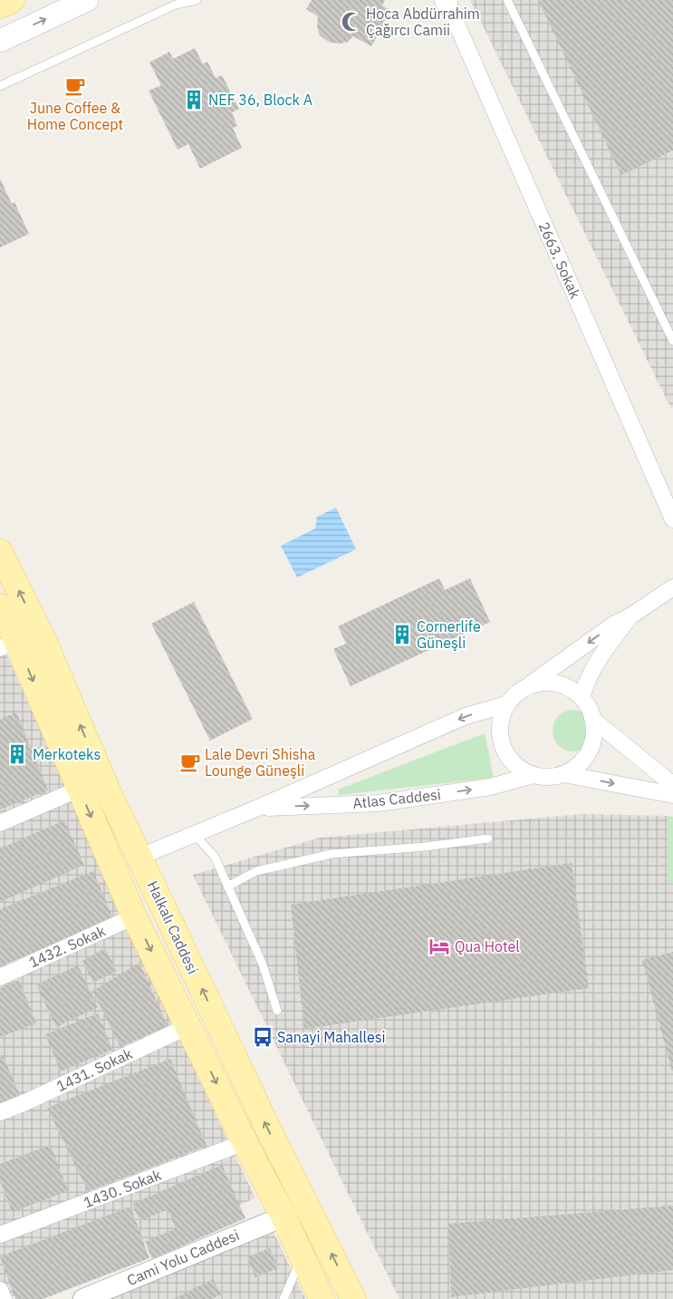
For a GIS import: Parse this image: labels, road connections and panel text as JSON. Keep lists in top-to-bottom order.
{
  "streets": {
    "main road": ["Halkalı Caddesi"],
    "street": [
      "2663. Sokak",
      "Atlas Caddesi",
      "1432. Sokak",
      "1431. Sokak",
      "1430. Sokak",
      "Cami Yolu Caddesi"
    ]
  },
  "crossings": [
    ["Atlas Caddesi", "Halkalı Caddesi"],
    ["Halkalı Caddesi", "1432. Sokak"],
    ["Halkalı Caddesi", "1431. Sokak"],
    ["Halkalı Caddesi", "1430. Sokak"],
    ["Halkalı Caddesi", "Cami Yolu Caddesi"]
  ],
  "places": {
    "mosque": ["Hoca Abdürrahim Çağırcı Camii"],
    "cafe": ["June Coffee & Home Concept", "Lale Devri Shisha Lounge Güneşli"],
    "building": ["NEF 36, Block A", "Cornerlife Güneşli", "Merkoteks"],
    "hotel": ["Qua Hotel"],
    "bus stop": ["Sanayi Mahallesi"]
  }
}
